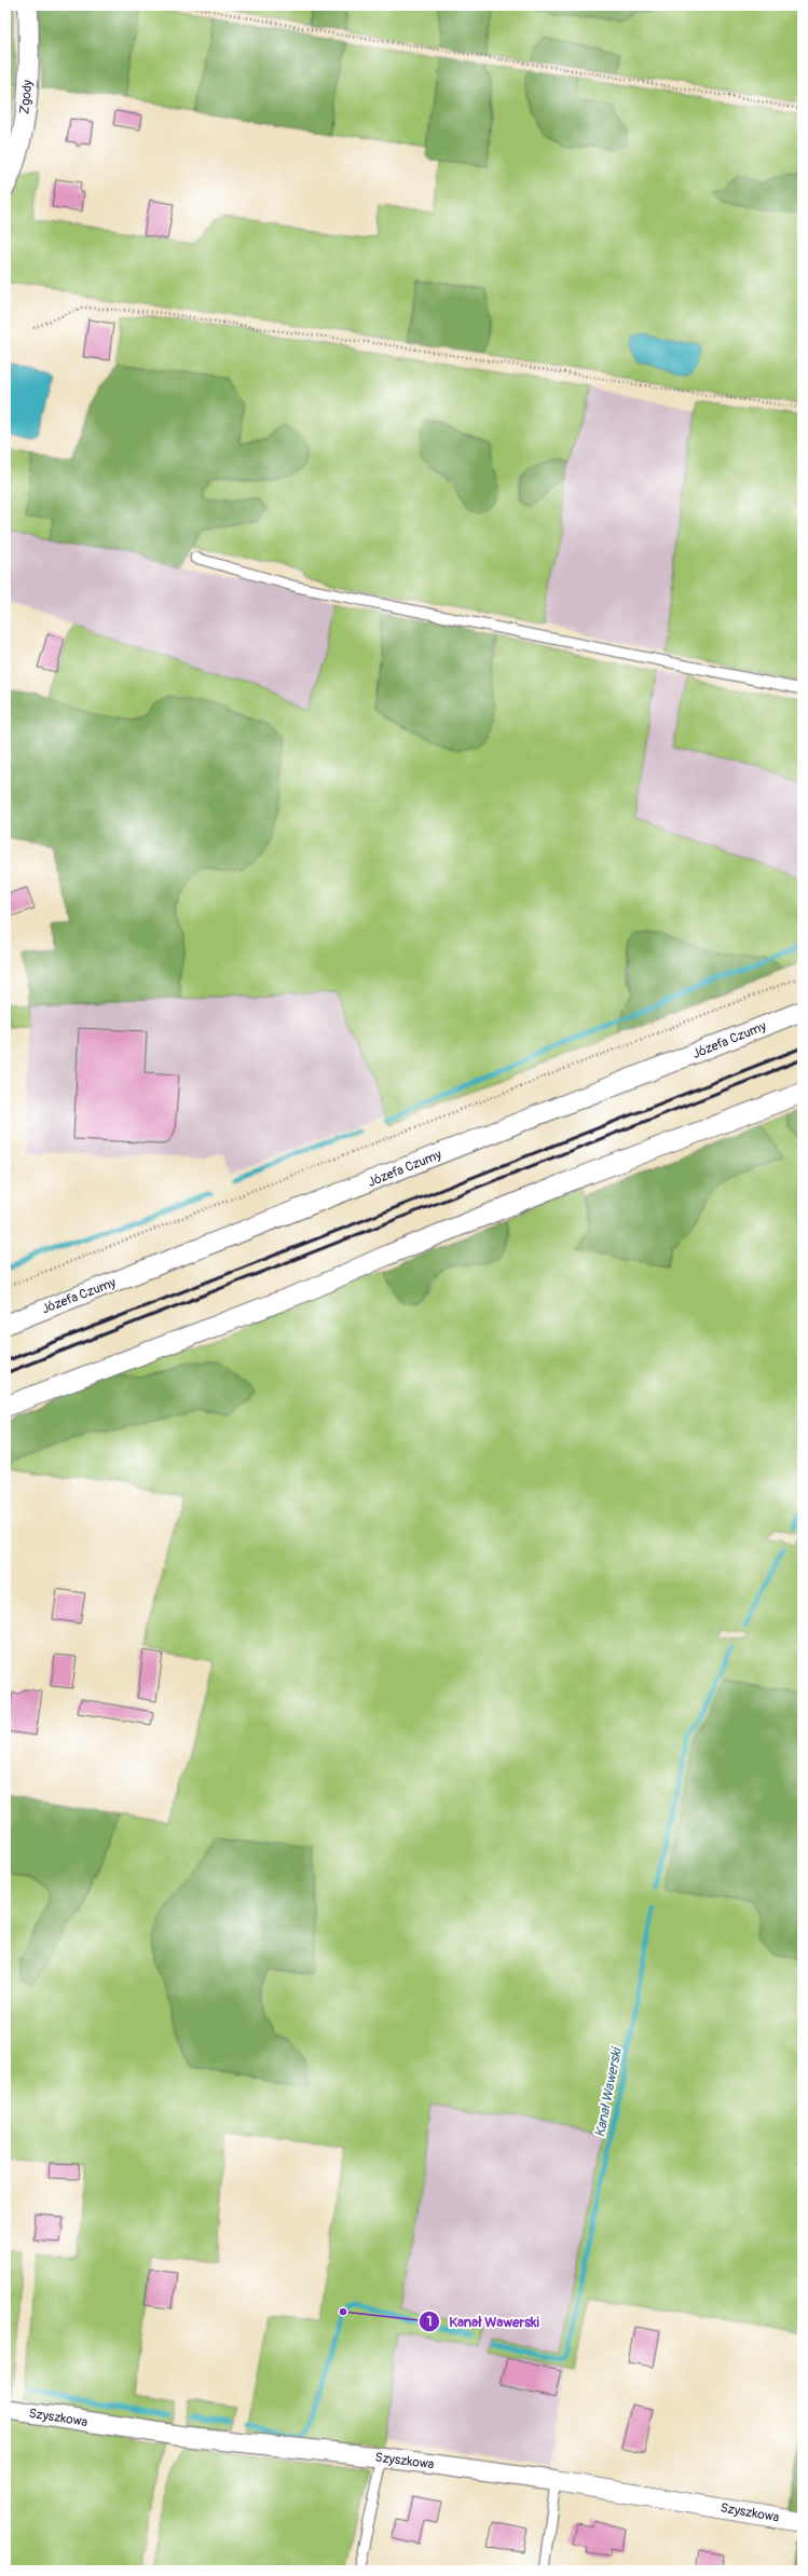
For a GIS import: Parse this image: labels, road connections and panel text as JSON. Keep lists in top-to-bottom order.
{
  "streets": {
    "street": ["Zgody", "Józefa Czumy", "Szyszkowa"]
  },
  "water": ["Kanał Wawerski"],
  "places": ["Kanał Wawerski"]
}
